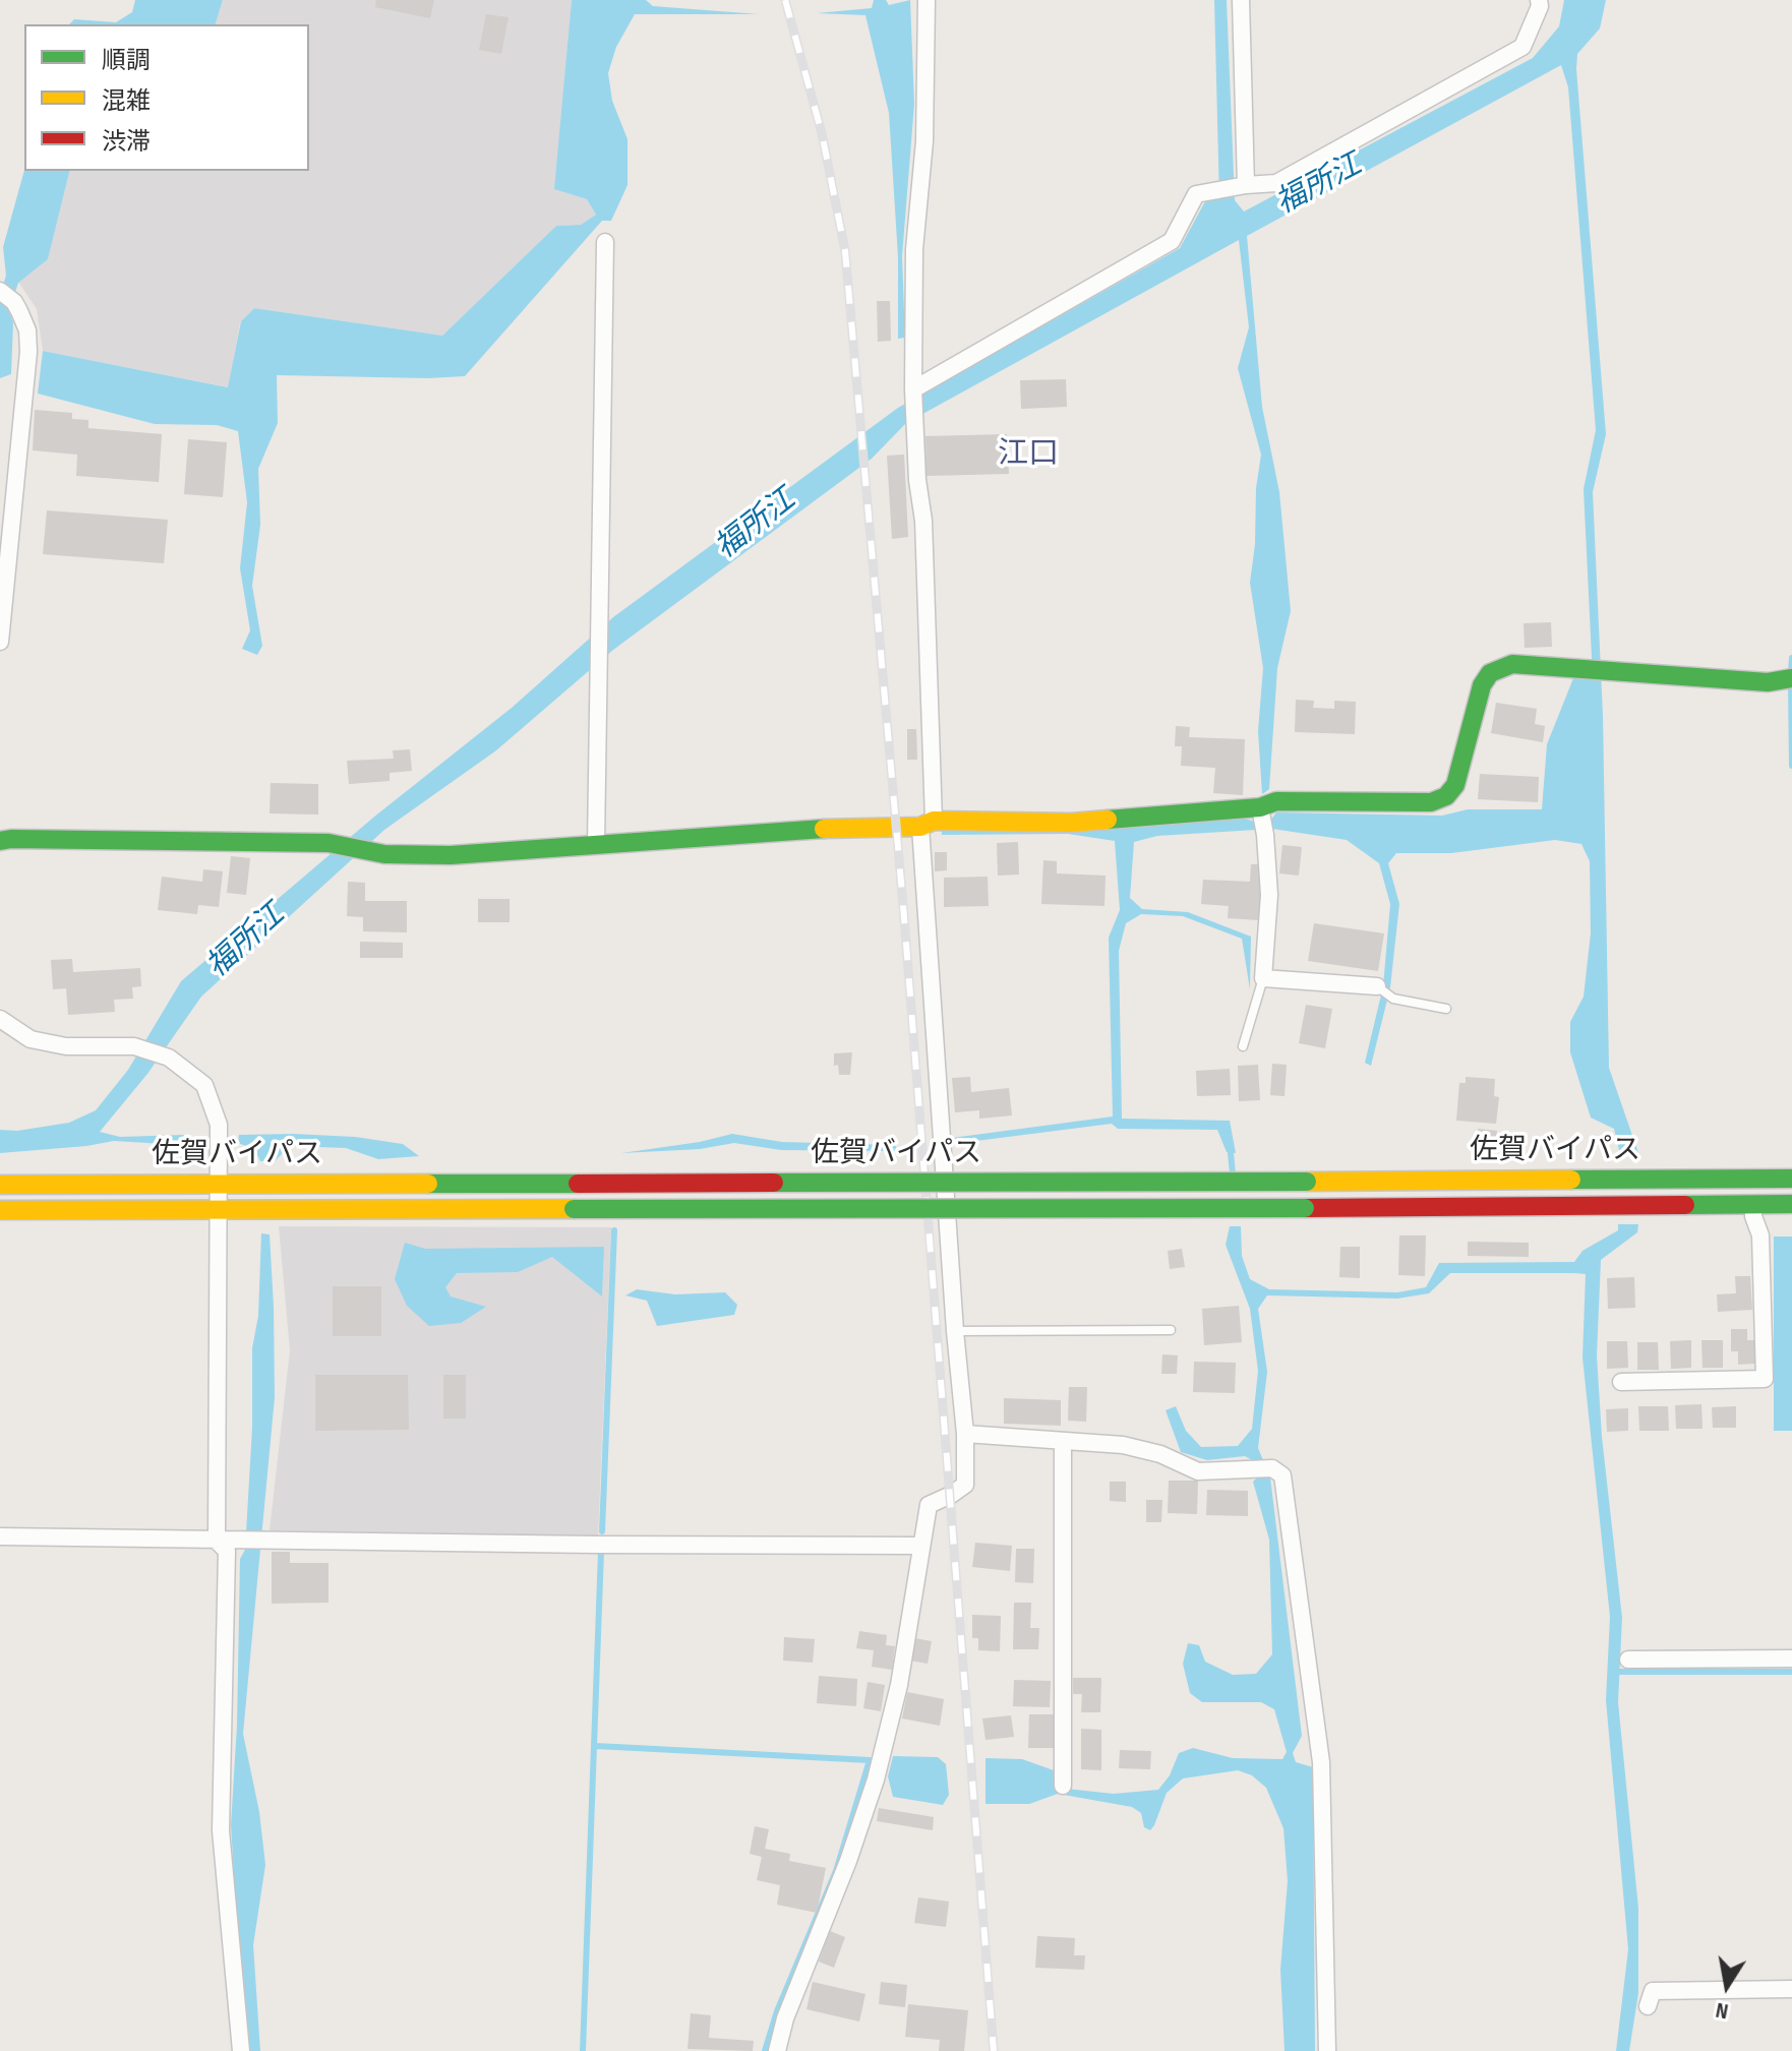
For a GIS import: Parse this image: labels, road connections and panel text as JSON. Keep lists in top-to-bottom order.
{
  "streets": {
    "main road": ["佐賀バイパス"]
  },
  "districts": ["江口"],
  "water": ["福所江"],
  "legend": ["順調", "混雑", "渋滞"],
  "north": "bottom"
}
